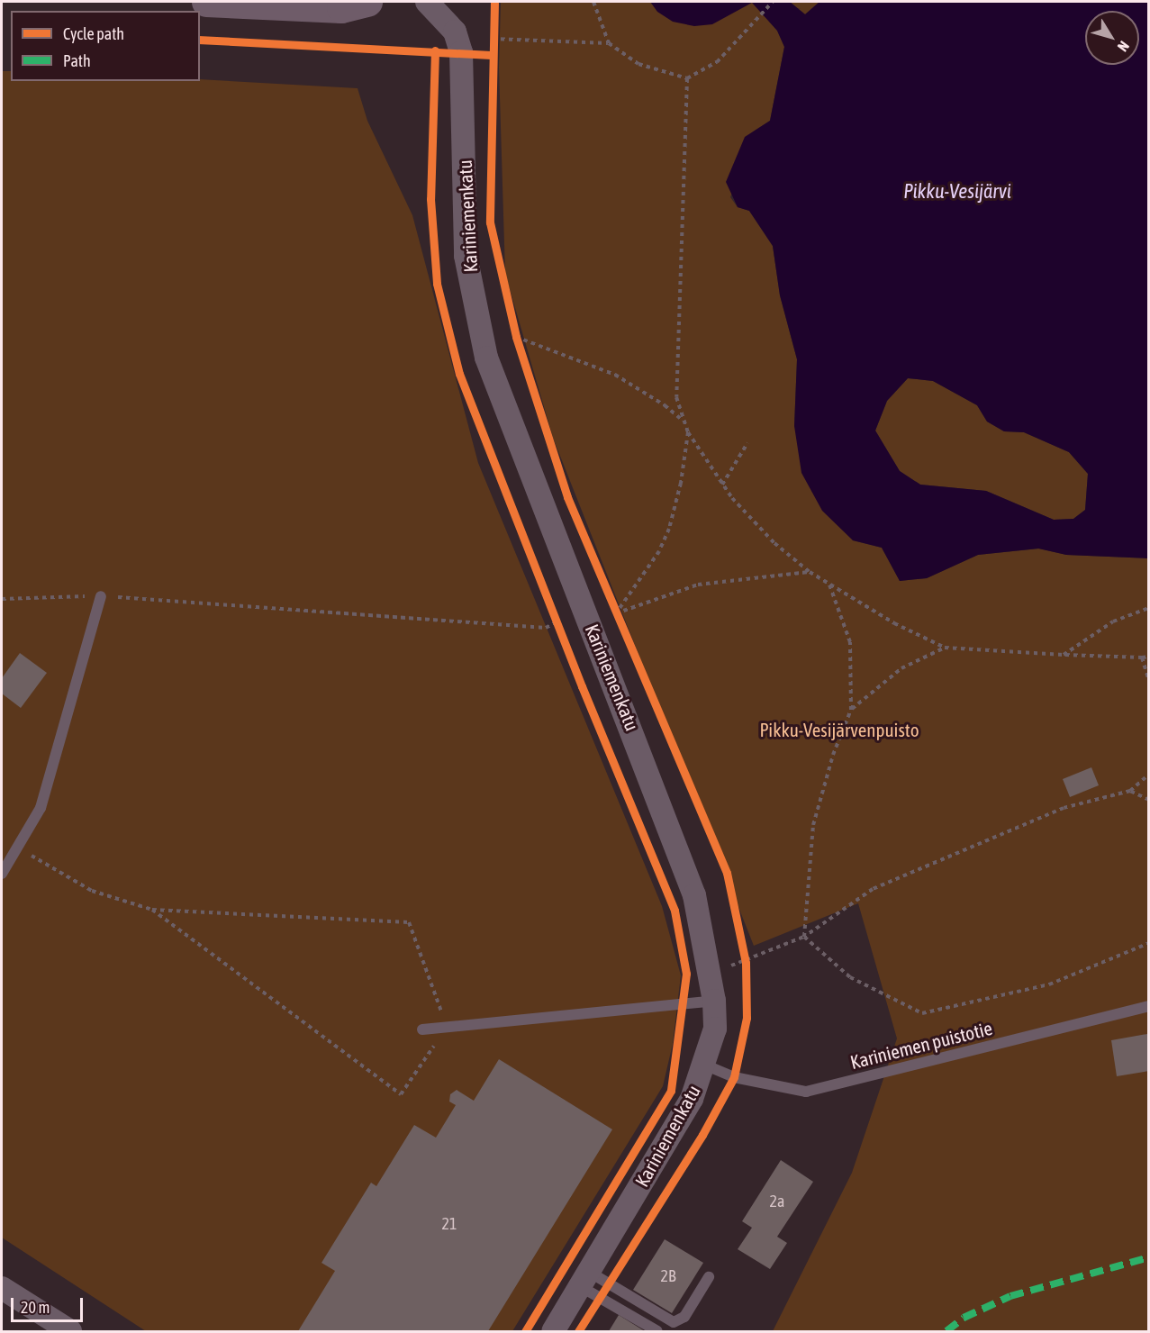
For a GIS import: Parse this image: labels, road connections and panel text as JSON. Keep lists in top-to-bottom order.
{
  "streets": {
    "street": ["Kariniemenkatu"],
    "lane": ["Kariniemen puistotie"]
  },
  "crossings": [
    ["Kariniemenkatu", "Kariniemen puistotie"]
  ],
  "water": ["Pikku-Vesijärvi"],
  "parks": ["Pikku-Vesijärvenpuisto"],
  "house_numbers": ["2a", "21", "2B"],
  "legend": ["Cycle path", "Path"],
  "scale_bar": "20 m",
  "north": "bottom right"
}
